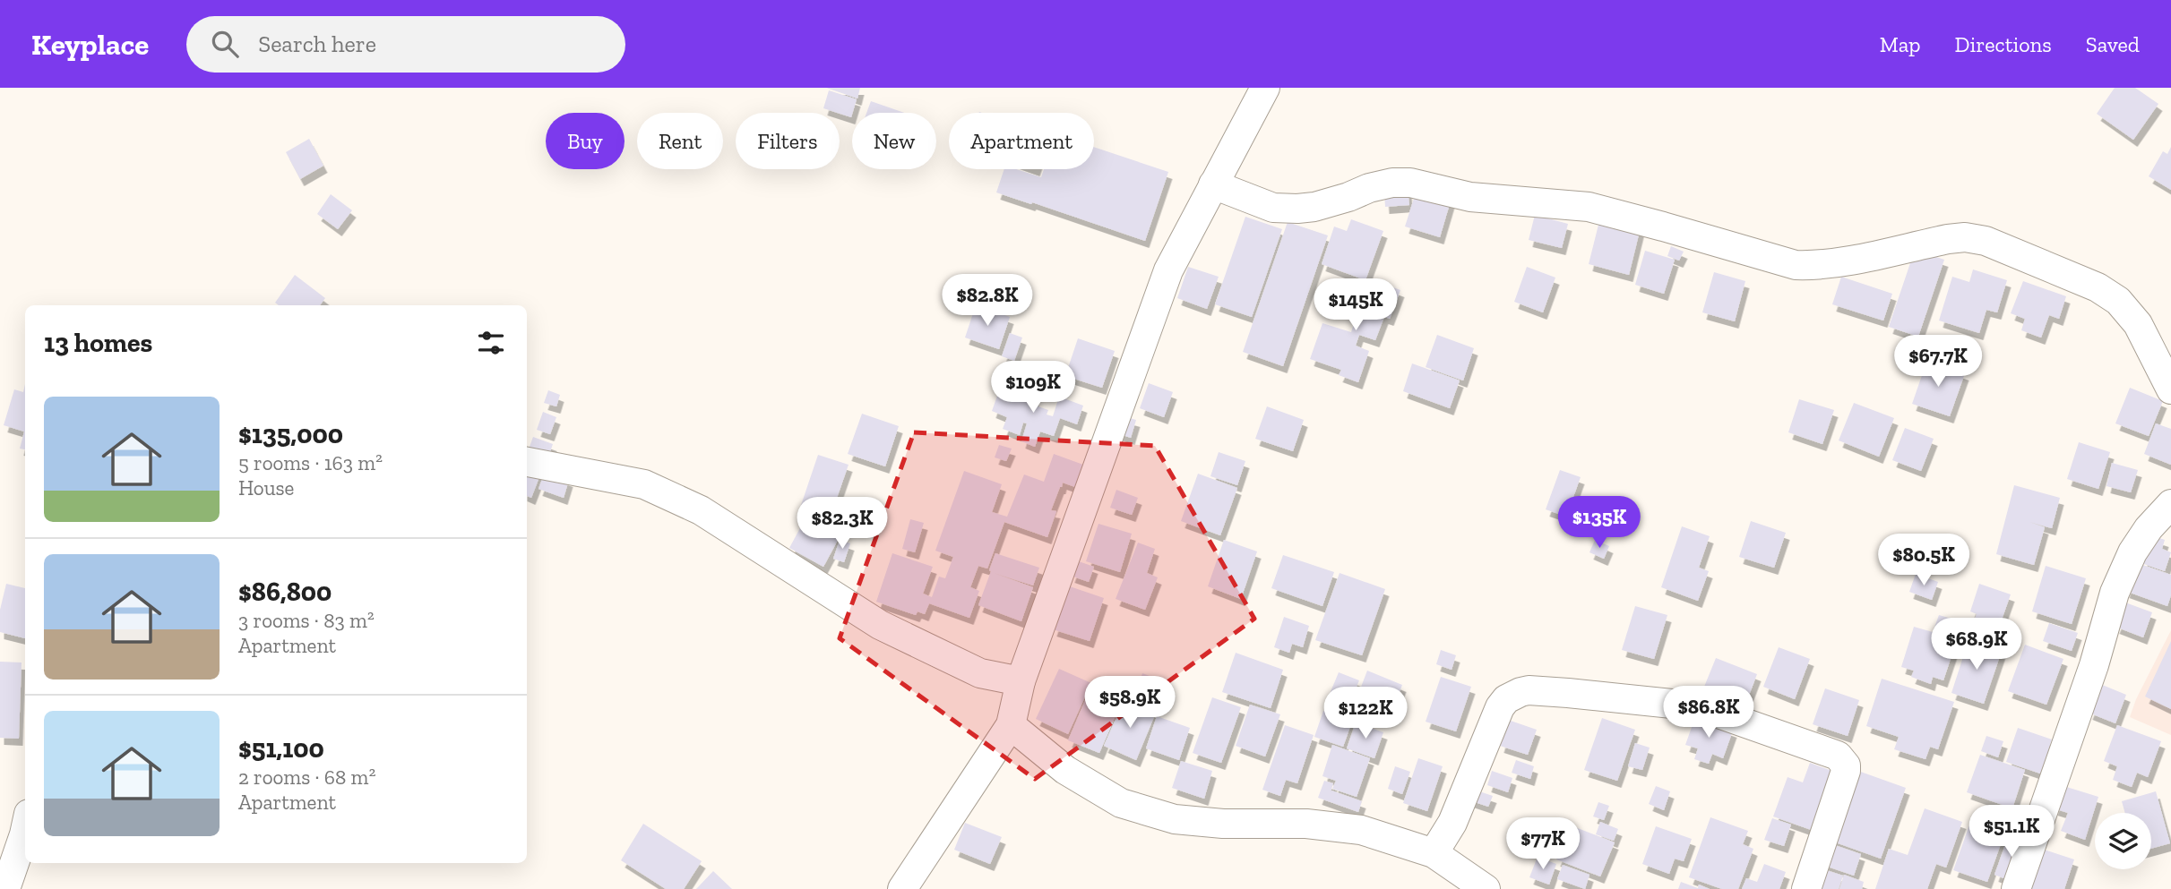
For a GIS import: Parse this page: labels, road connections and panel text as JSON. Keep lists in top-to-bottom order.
{
  "page": {
    "header": "Keyplace",
    "search": "Search here",
    "nav": ["Map", "Directions", "Saved"],
    "chip": [
      "Buy",
      "Rent",
      "Filters",
      "New",
      "Apartment"
    ],
    "price": [
      "$82.8K",
      "$145K",
      "$67.7K",
      "$109K",
      "$135K",
      "$82.3K",
      "$80.5K",
      "$68.9K",
      "$58.9K",
      "$86.8K",
      "$122K",
      "$51.1K",
      "$77K"
    ],
    "heading": "13 homes",
    "list": [
      {
        "name": "$135,000",
        "note": "5 rooms · 163 m² · House"
      },
      {
        "name": "$86,800",
        "note": "3 rooms · 83 m² · Apartment"
      },
      {
        "name": "$51,100",
        "note": "2 rooms · 68 m² · Apartment"
      }
    ]
  }
}
